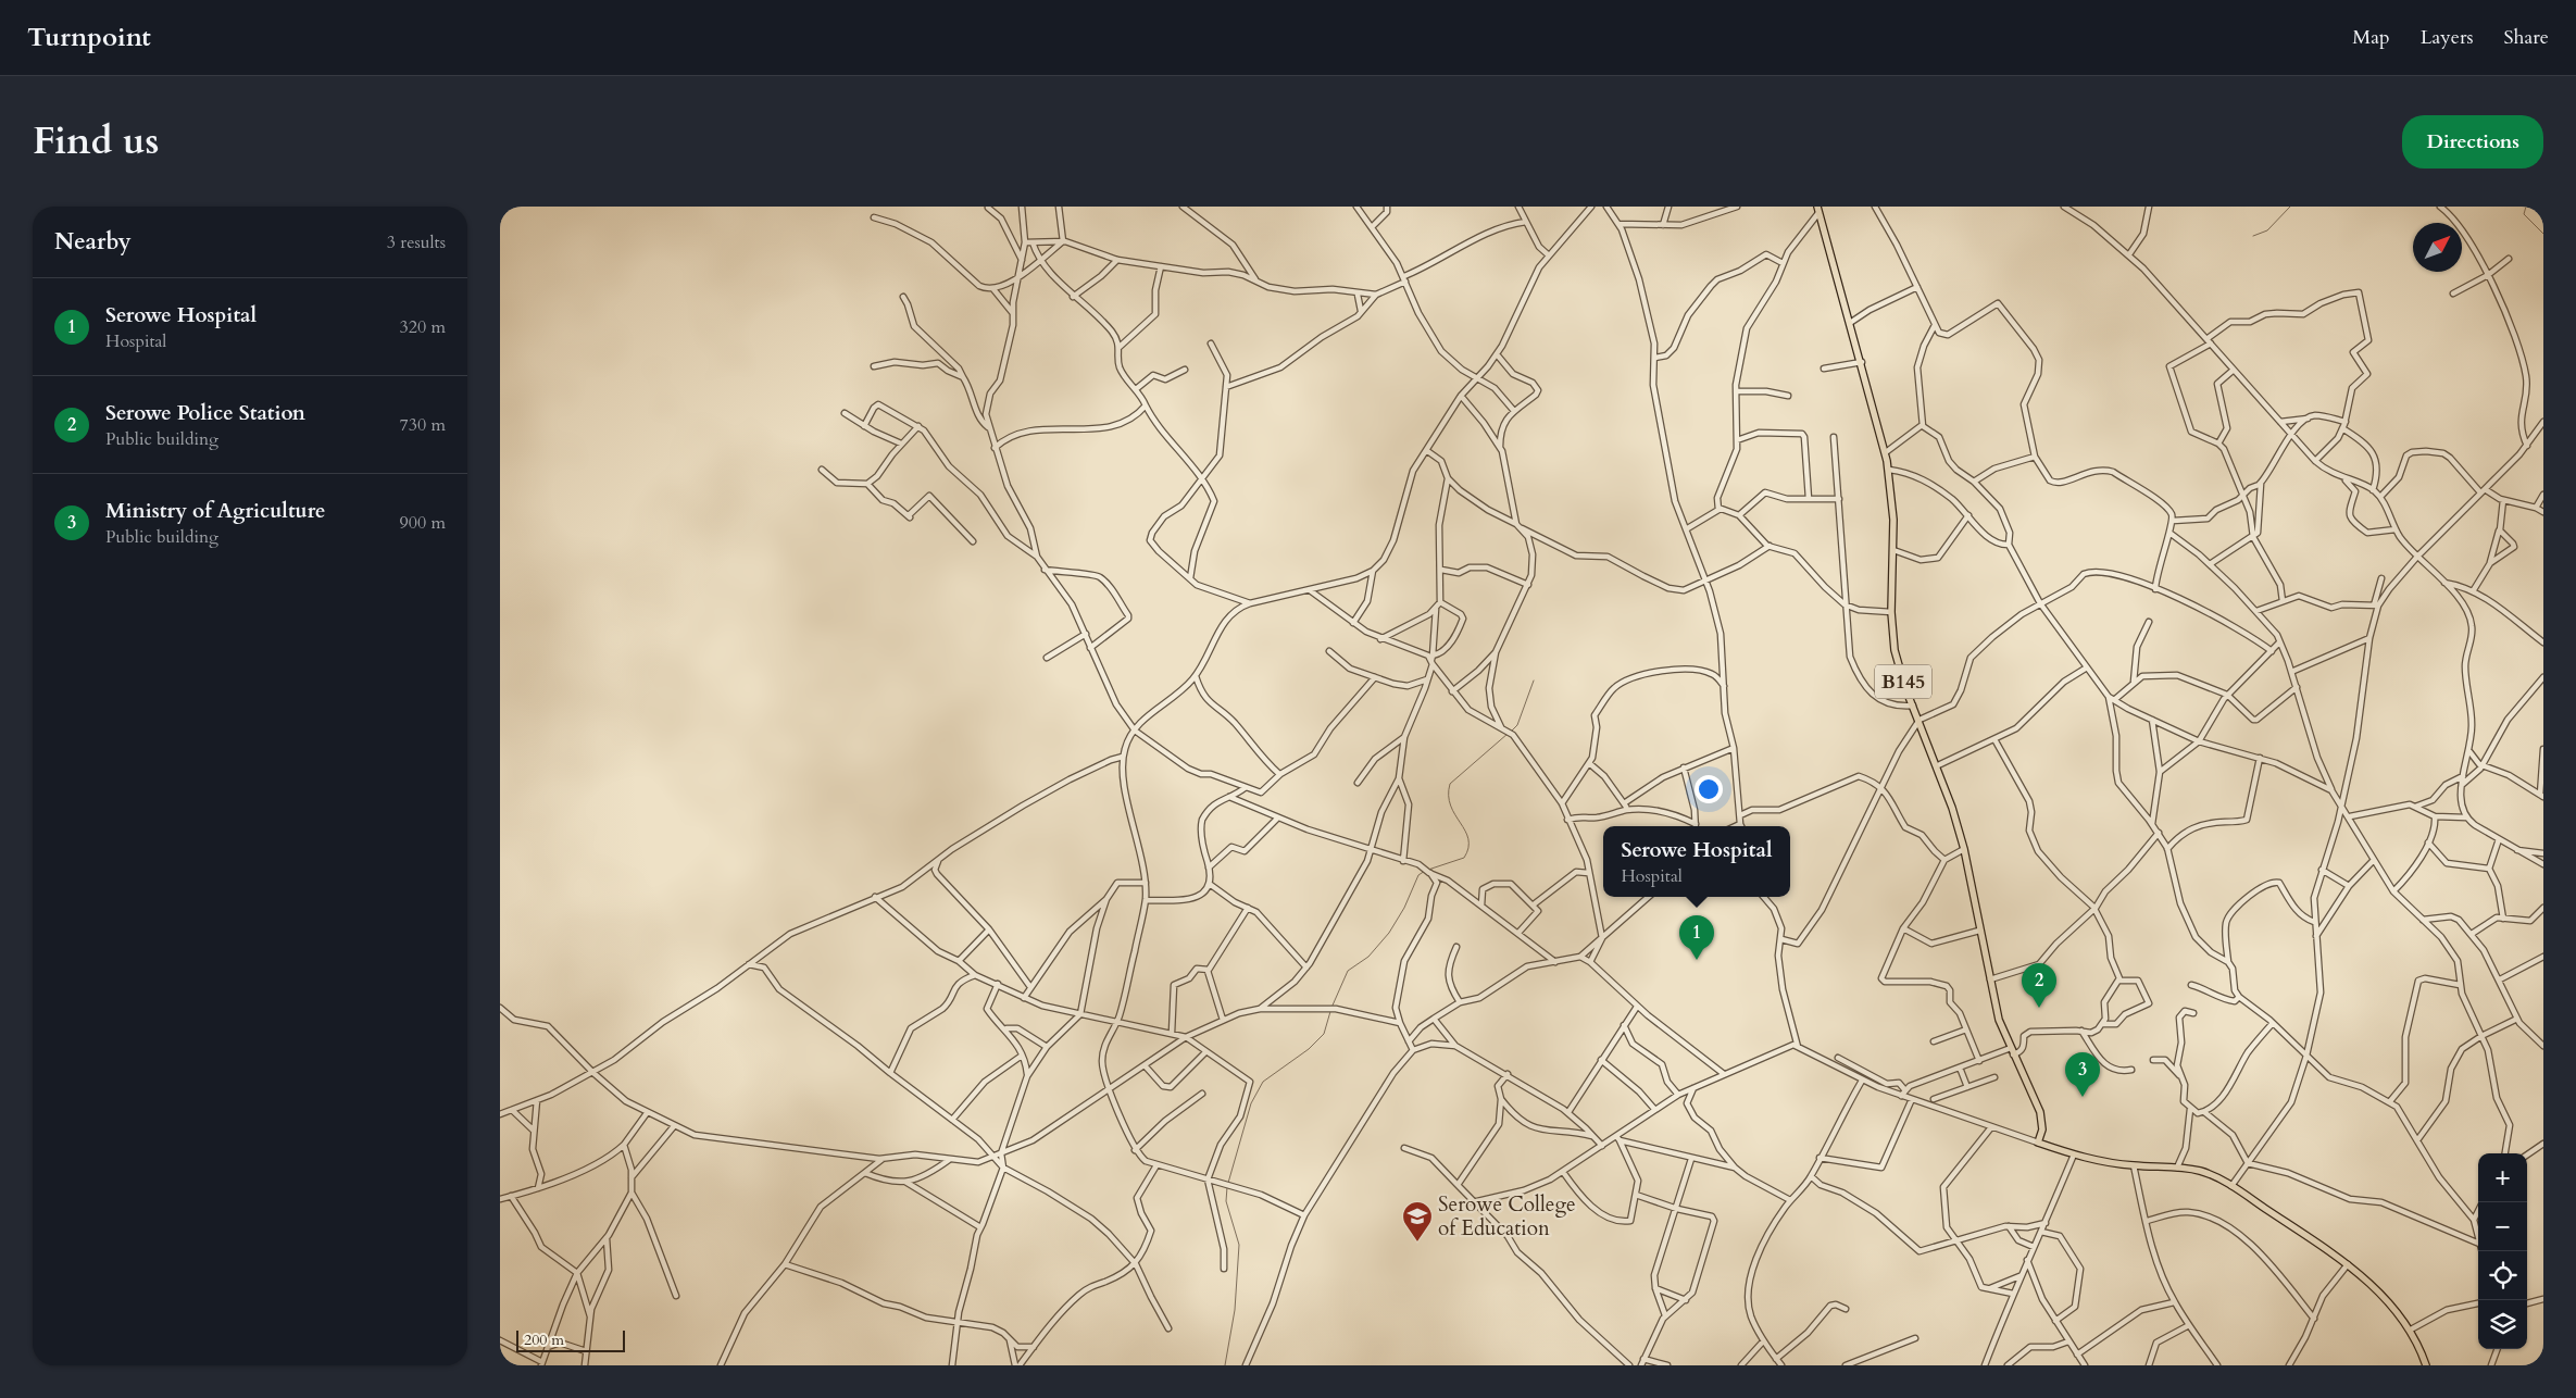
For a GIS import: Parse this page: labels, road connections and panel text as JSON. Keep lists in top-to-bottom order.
{
  "streets": {
    "main road": ["B145"]
  },
  "places": {
    "school or university": ["Serowe College of Education"]
  },
  "scale_bar": "200 m",
  "north": "top right",
  "page": {
    "header": "Turnpoint",
    "nav": ["Map", "Layers", "Share"],
    "title": "Find us",
    "buttons": "Directions",
    "heading": ["Nearby", "3 results"],
    "list": [
      {
        "mark": "1",
        "name": "Serowe Hospital",
        "note": "Hospital",
        "value": "320 m"
      },
      {
        "mark": "2",
        "name": "Serowe Police Station",
        "note": "Public building",
        "value": "730 m"
      },
      {
        "mark": "3",
        "name": "Ministry of Agriculture",
        "note": "Public building",
        "value": "900 m"
      }
    ],
    "popup": ["Serowe Hospital", "Hospital"],
    "pins": ["1", "2", "3"],
    "map_buttons": ["+", "−"],
    "scale": "200 m"
  }
}
